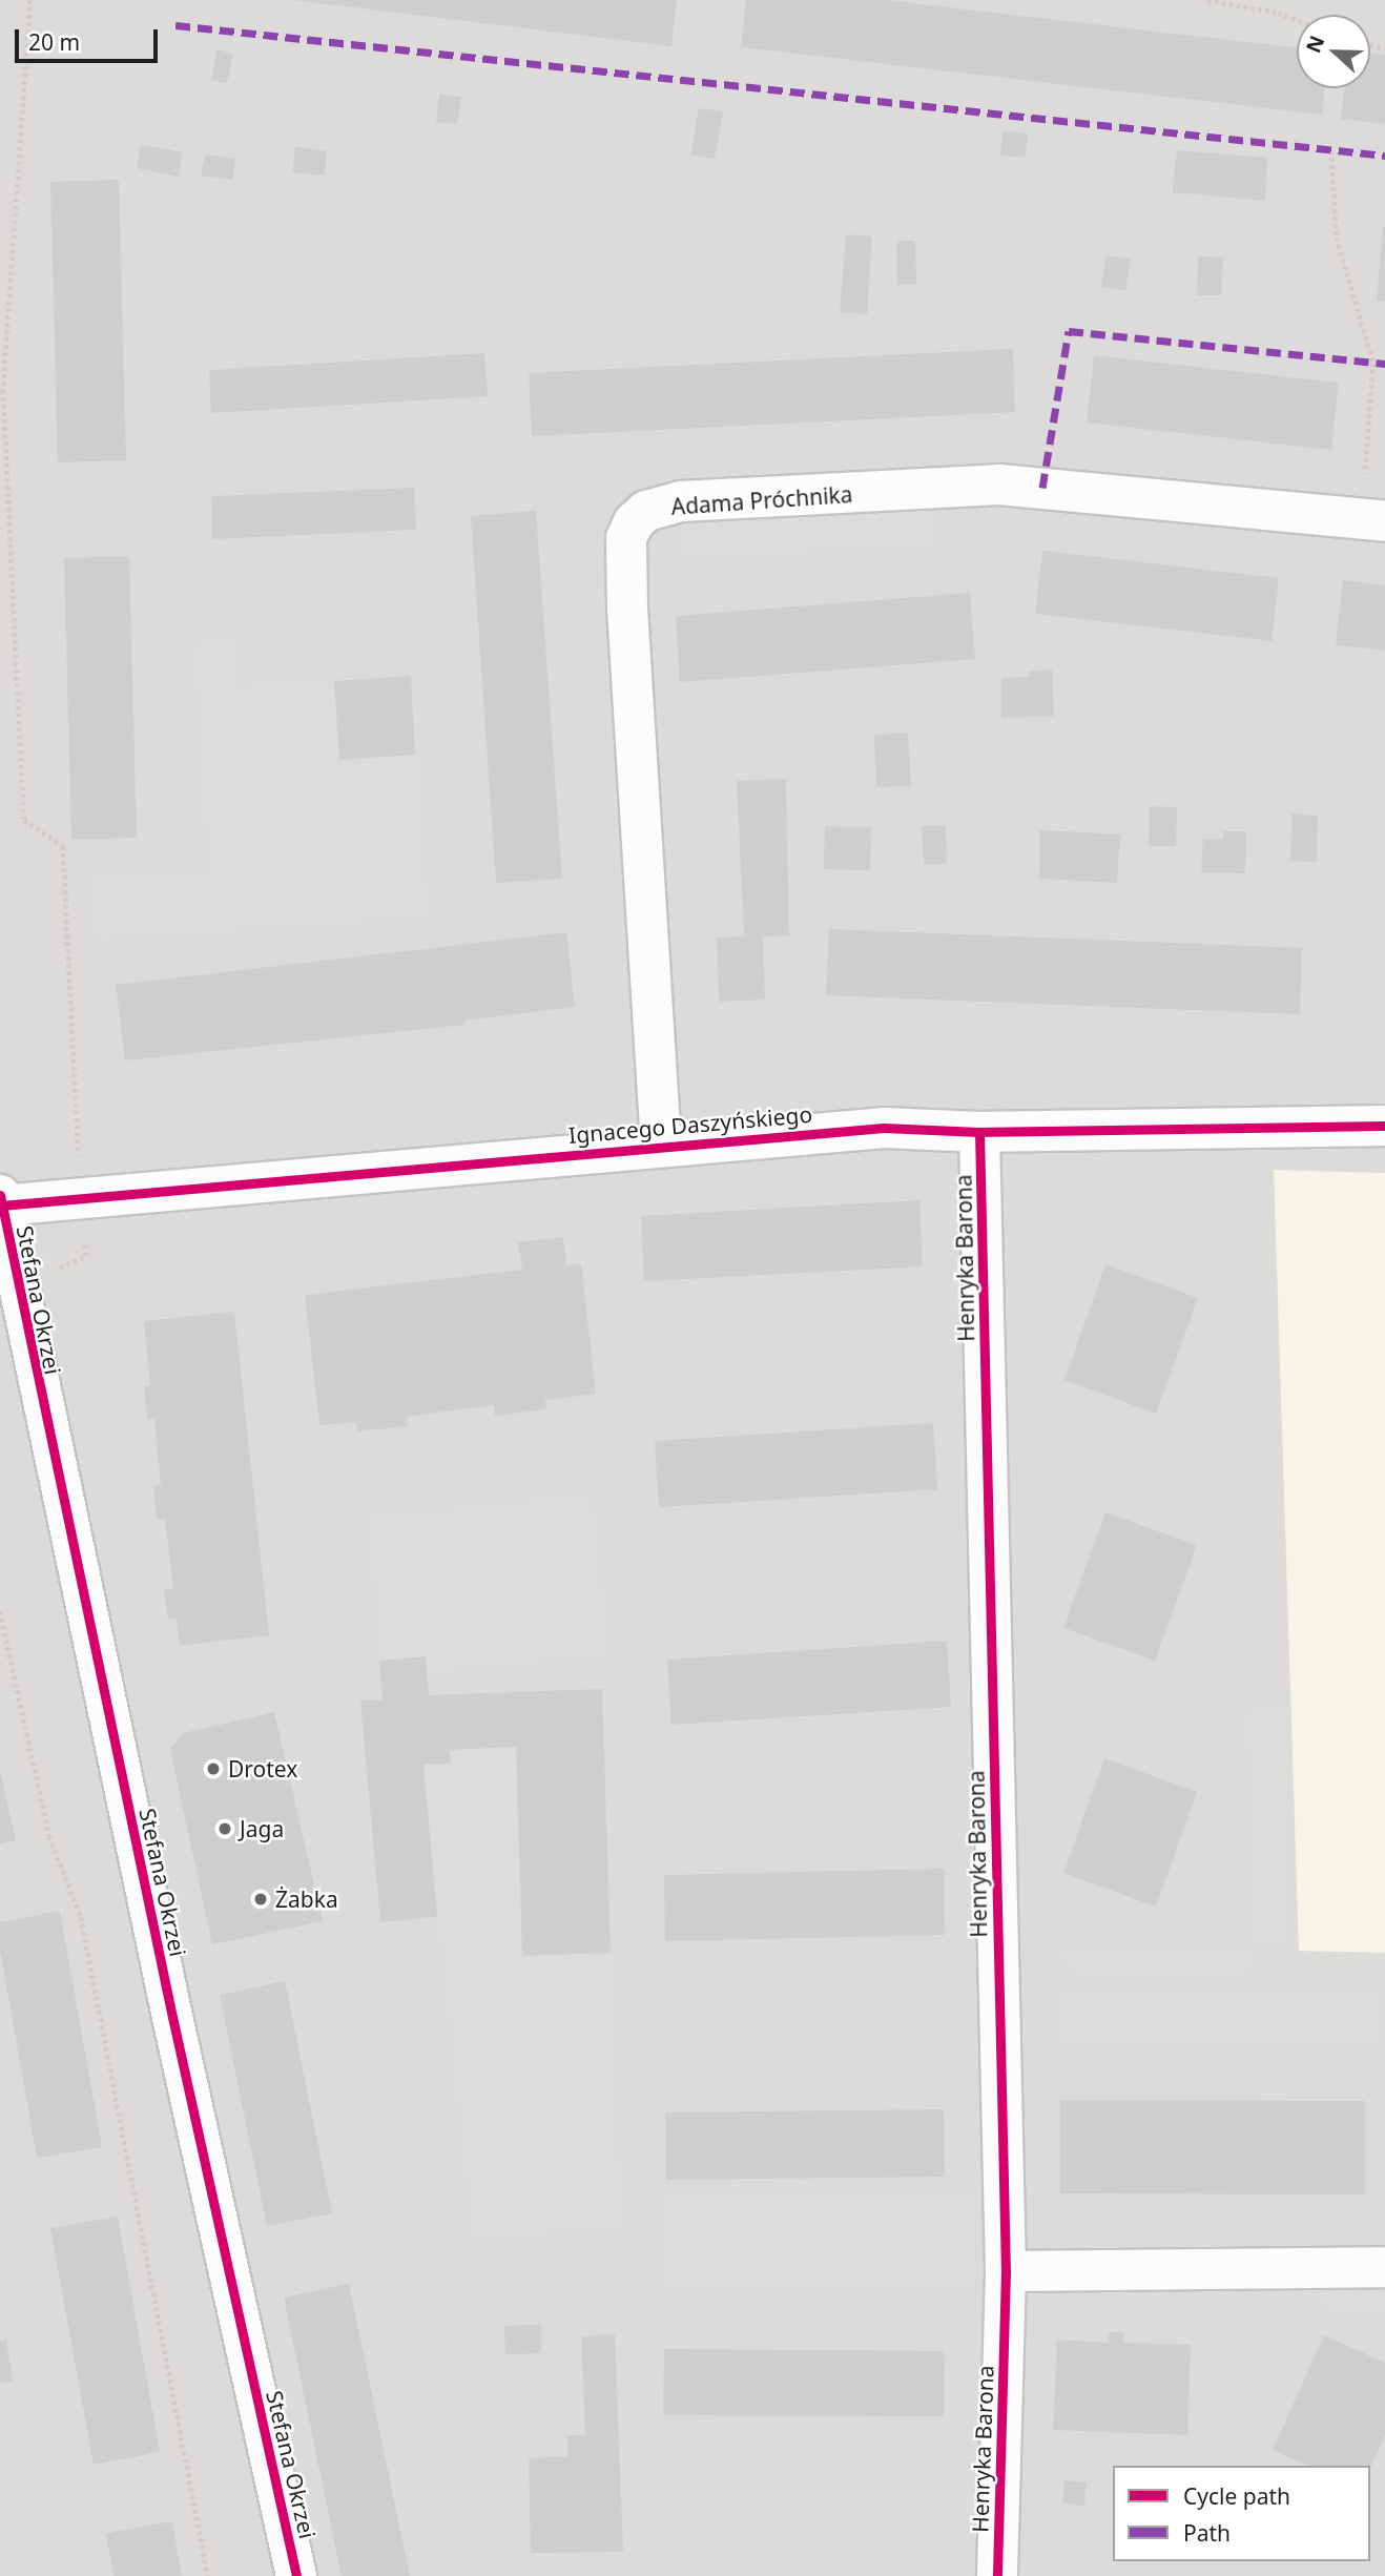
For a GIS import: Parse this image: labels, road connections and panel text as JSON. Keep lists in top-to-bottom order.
{
  "streets": {
    "street": [
      "Adama Próchnika",
      "Ignacego Daszyńskiego",
      "Henryka Barona",
      "Stefana Okrzei"
    ]
  },
  "crossings": [
    ["Adama Próchnika", "Ignacego Daszyńskiego"],
    ["Ignacego Daszyńskiego", "Henryka Barona"],
    ["Ignacego Daszyńskiego", "Stefana Okrzei"]
  ],
  "places": ["Drotex", "Jaga", "Żabka"],
  "legend": ["Cycle path", "Path"],
  "scale_bar": "20 m",
  "north": "left"
}
